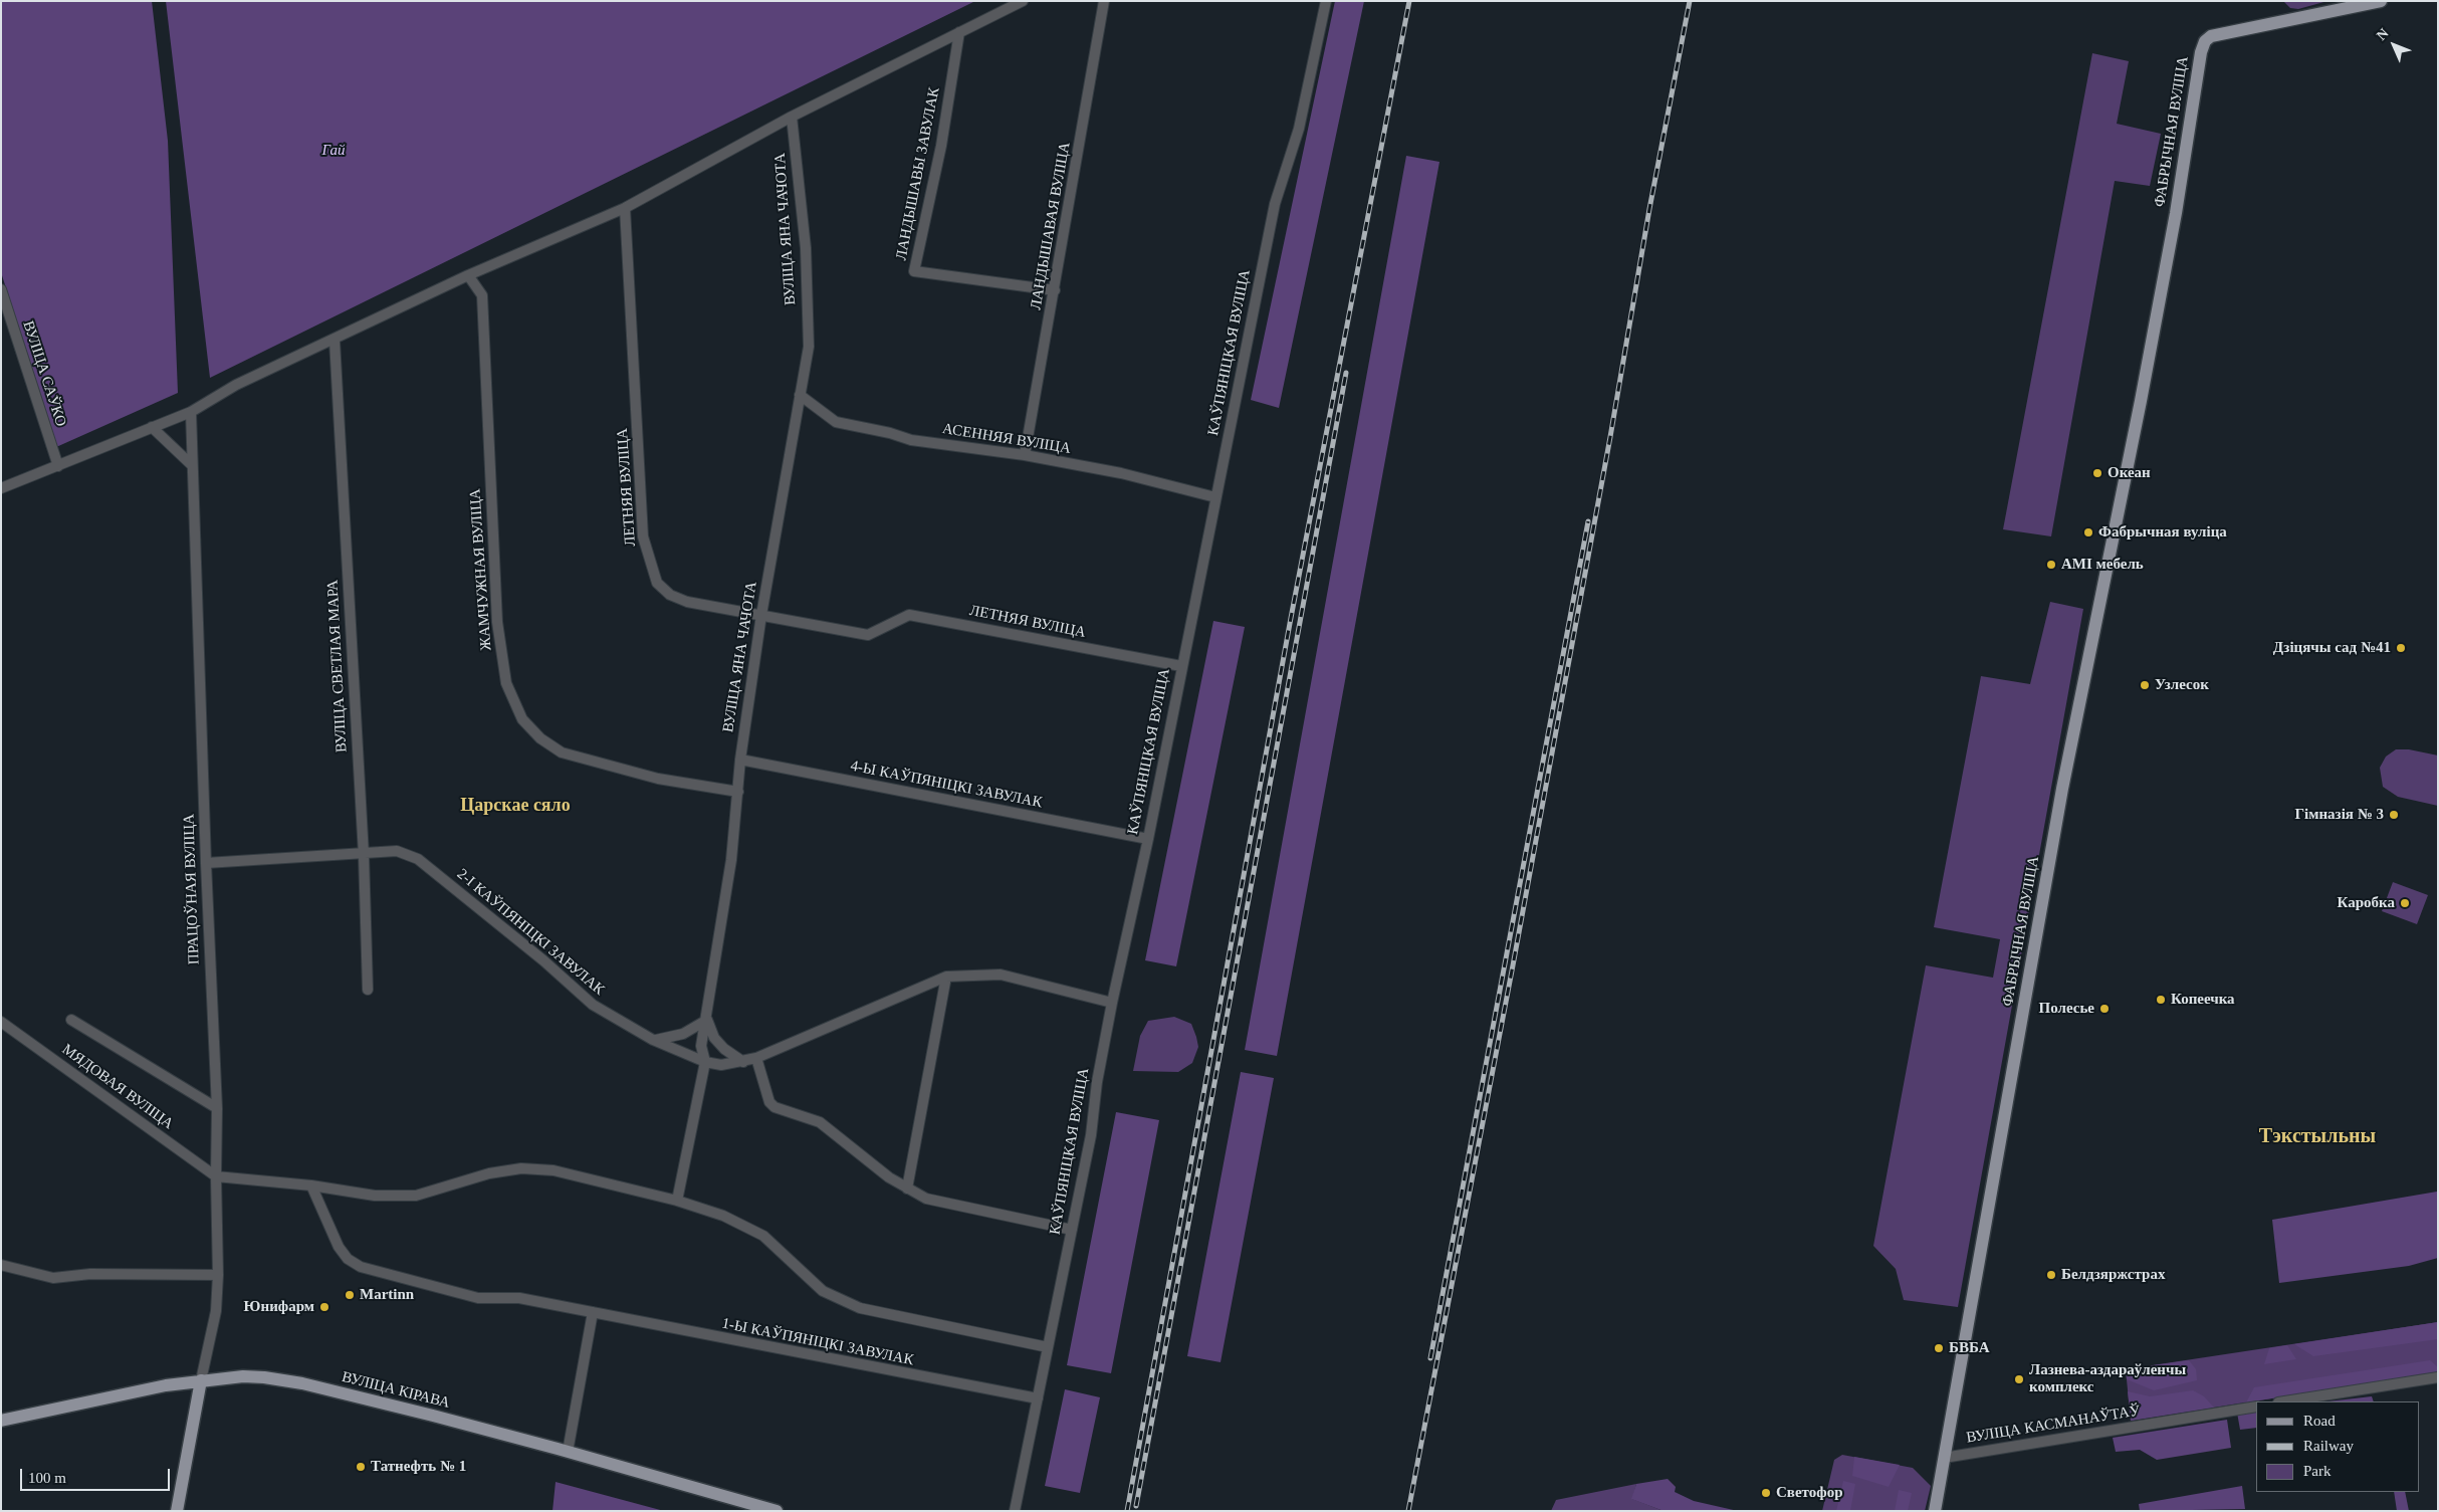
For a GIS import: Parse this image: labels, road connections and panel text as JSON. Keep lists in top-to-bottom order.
{
  "streets": {
    "main road": ["ФАБРЫЧНАЯ ВУЛІЦА", "ВУЛІЦА КІРАВА"],
    "street": [
      "ЛАНДЫШАВЫ ЗАВУЛАК",
      "ЛАНДЫШАВАЯ ВУЛІЦА",
      "ВУЛІЦА ЯНА ЧАЧОТА",
      "КАЎПЯНІЦКАЯ ВУЛІЦА",
      "ВУЛІЦА САЎКО",
      "АСЕННЯЯ ВУЛІЦА",
      "ЛЕТНЯЯ ВУЛІЦА",
      "ЖАМЧУЖНАЯ ВУЛІЦА",
      "ВУЛІЦА СВЕТЛАЯ МАРА",
      "4-Ы КАЎПЯНІЦКІ ЗАВУЛАК",
      "ПРАЦОЎНАЯ ВУЛІЦА",
      "2-І КАЎПЯНІЦКІ ЗАВУЛАК",
      "МЯДОВАЯ ВУЛІЦА",
      "1-Ы КАЎПЯНІЦКІ ЗАВУЛАК",
      "ВУЛІЦА КАСМАНАЎТАЎ"
    ]
  },
  "crossings": [
    ["ФАБРЫЧНАЯ ВУЛІЦА", "ВУЛІЦА КАСМАНАЎТАЎ"],
    ["ЛАНДЫШАВЫ ЗАВУЛАК", "ЛАНДЫШАВАЯ ВУЛІЦА"],
    ["ЛАНДЫШАВАЯ ВУЛІЦА", "АСЕННЯЯ ВУЛІЦА"],
    ["ВУЛІЦА ЯНА ЧАЧОТА", "АСЕННЯЯ ВУЛІЦА"],
    ["ВУЛІЦА ЯНА ЧАЧОТА", "ЛЕТНЯЯ ВУЛІЦА"],
    ["ВУЛІЦА ЯНА ЧАЧОТА", "ЖАМЧУЖНАЯ ВУЛІЦА"],
    ["ВУЛІЦА ЯНА ЧАЧОТА", "4-Ы КАЎПЯНІЦКІ ЗАВУЛАК"],
    ["ВУЛІЦА ЯНА ЧАЧОТА", "2-І КАЎПЯНІЦКІ ЗАВУЛАК"],
    ["КАЎПЯНІЦКАЯ ВУЛІЦА", "АСЕННЯЯ ВУЛІЦА"],
    ["КАЎПЯНІЦКАЯ ВУЛІЦА", "ЛЕТНЯЯ ВУЛІЦА"],
    ["КАЎПЯНІЦКАЯ ВУЛІЦА", "4-Ы КАЎПЯНІЦКІ ЗАВУЛАК"],
    ["КАЎПЯНІЦКАЯ ВУЛІЦА", "2-І КАЎПЯНІЦКІ ЗАВУЛАК"],
    ["КАЎПЯНІЦКАЯ ВУЛІЦА", "1-Ы КАЎПЯНІЦКІ ЗАВУЛАК"],
    ["ВУЛІЦА СВЕТЛАЯ МАРА", "2-І КАЎПЯНІЦКІ ЗАВУЛАК"],
    ["ПРАЦОЎНАЯ ВУЛІЦА", "2-І КАЎПЯНІЦКІ ЗАВУЛАК"],
    ["ПРАЦОЎНАЯ ВУЛІЦА", "МЯДОВАЯ ВУЛІЦА"],
    ["ПРАЦОЎНАЯ ВУЛІЦА", "ВУЛІЦА КІРАВА"]
  ],
  "districts": ["Царскае сяло", "Тэкстыльны"],
  "parks": ["Гай"],
  "places": [
    "Океан",
    "Фабрычная вуліца",
    "AMI мебель",
    "Дзіцячы сад №41",
    "Узлесок",
    "Гімназія № 3",
    "Каробка",
    "Копеечка",
    "Полесье",
    "Белдзяржстрах",
    "Martinn",
    "Юнифарм",
    "БВБА",
    "Лазнева-аздараўленчы комплекс",
    "Татнефть № 1",
    "Светофор"
  ],
  "legend": ["Road", "Railway", "Park"],
  "scale_bar": "100 m",
  "north": "top left"
}
